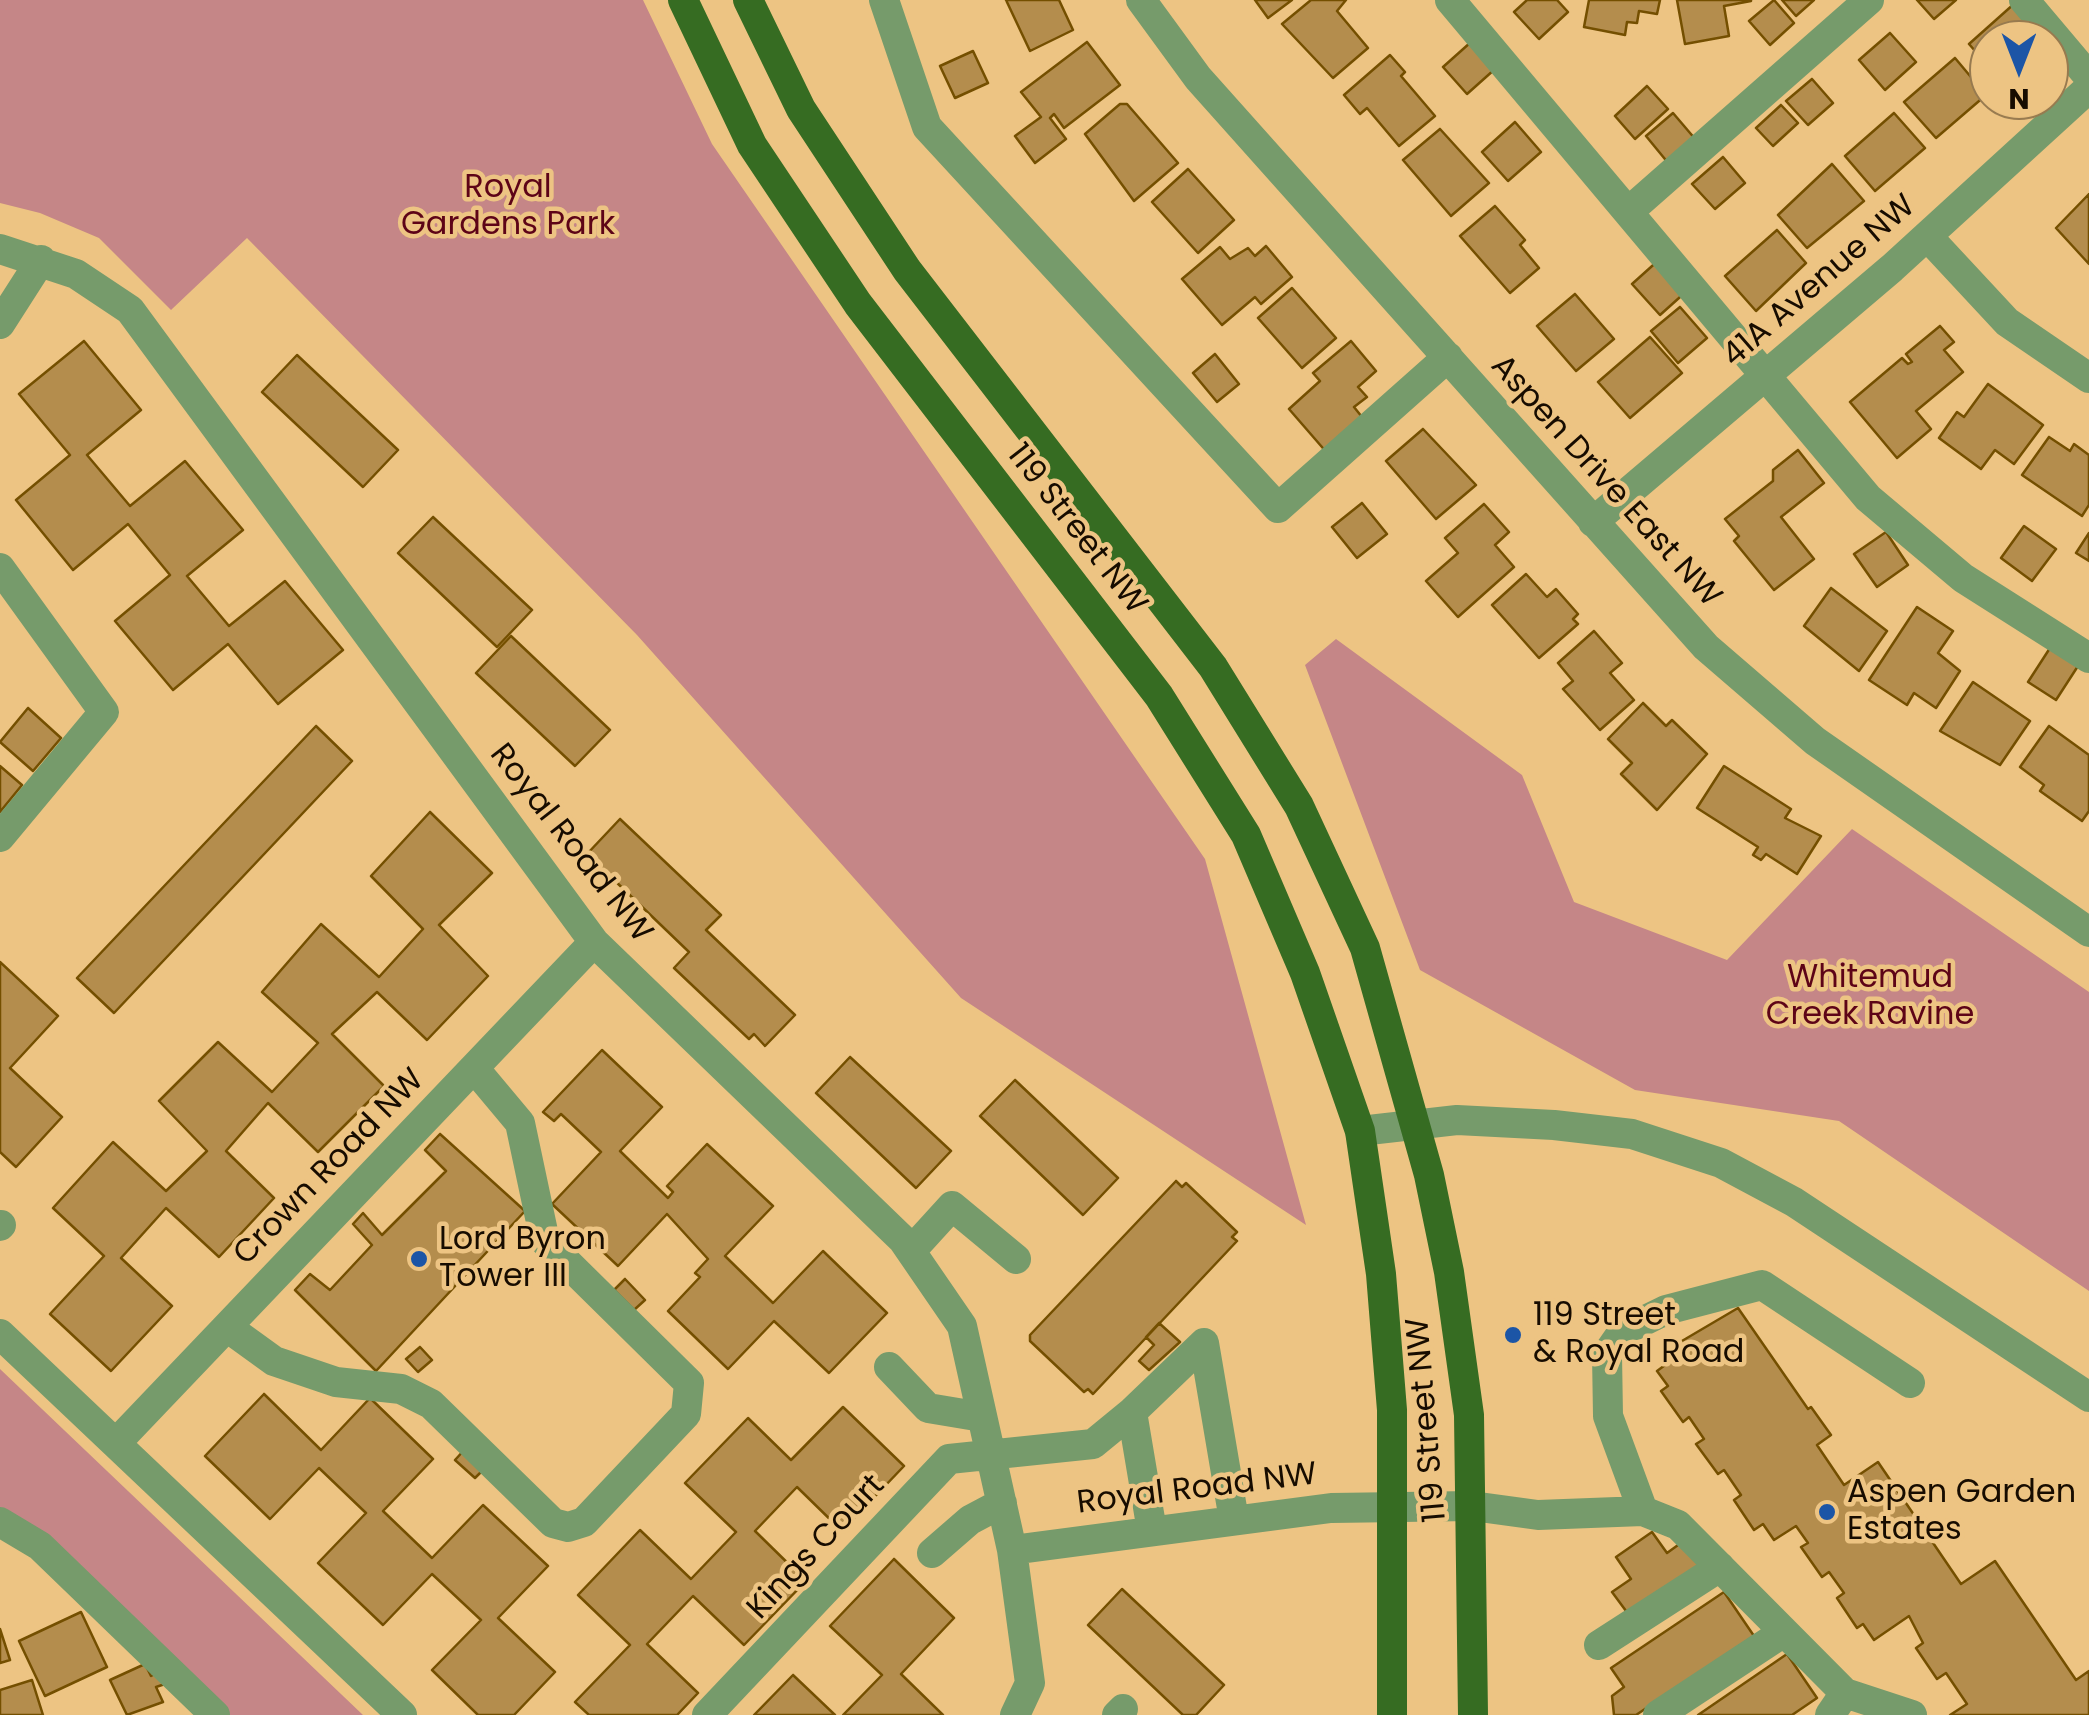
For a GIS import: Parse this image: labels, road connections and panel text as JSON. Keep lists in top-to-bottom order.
{
  "streets": {
    "main road": ["119 Street NW"],
    "street": [
      "41A Avenue NW",
      "Aspen Drive East NW",
      "Royal Road NW",
      "Crown Road NW",
      "Kings Court"
    ]
  },
  "crossings": [
    ["41A Avenue NW", "Aspen Drive East NW"],
    ["119 Street NW", "Royal Road NW"],
    ["Royal Road NW", "Crown Road NW"],
    ["Royal Road NW", "Kings Court"]
  ],
  "parks": ["Royal Gardens Park", "Whitemud Creek Ravine"],
  "places": ["Lord Byron Tower III", "119 Street & Royal Road", "Aspen Garden Estates"],
  "north": "bottom"
}
